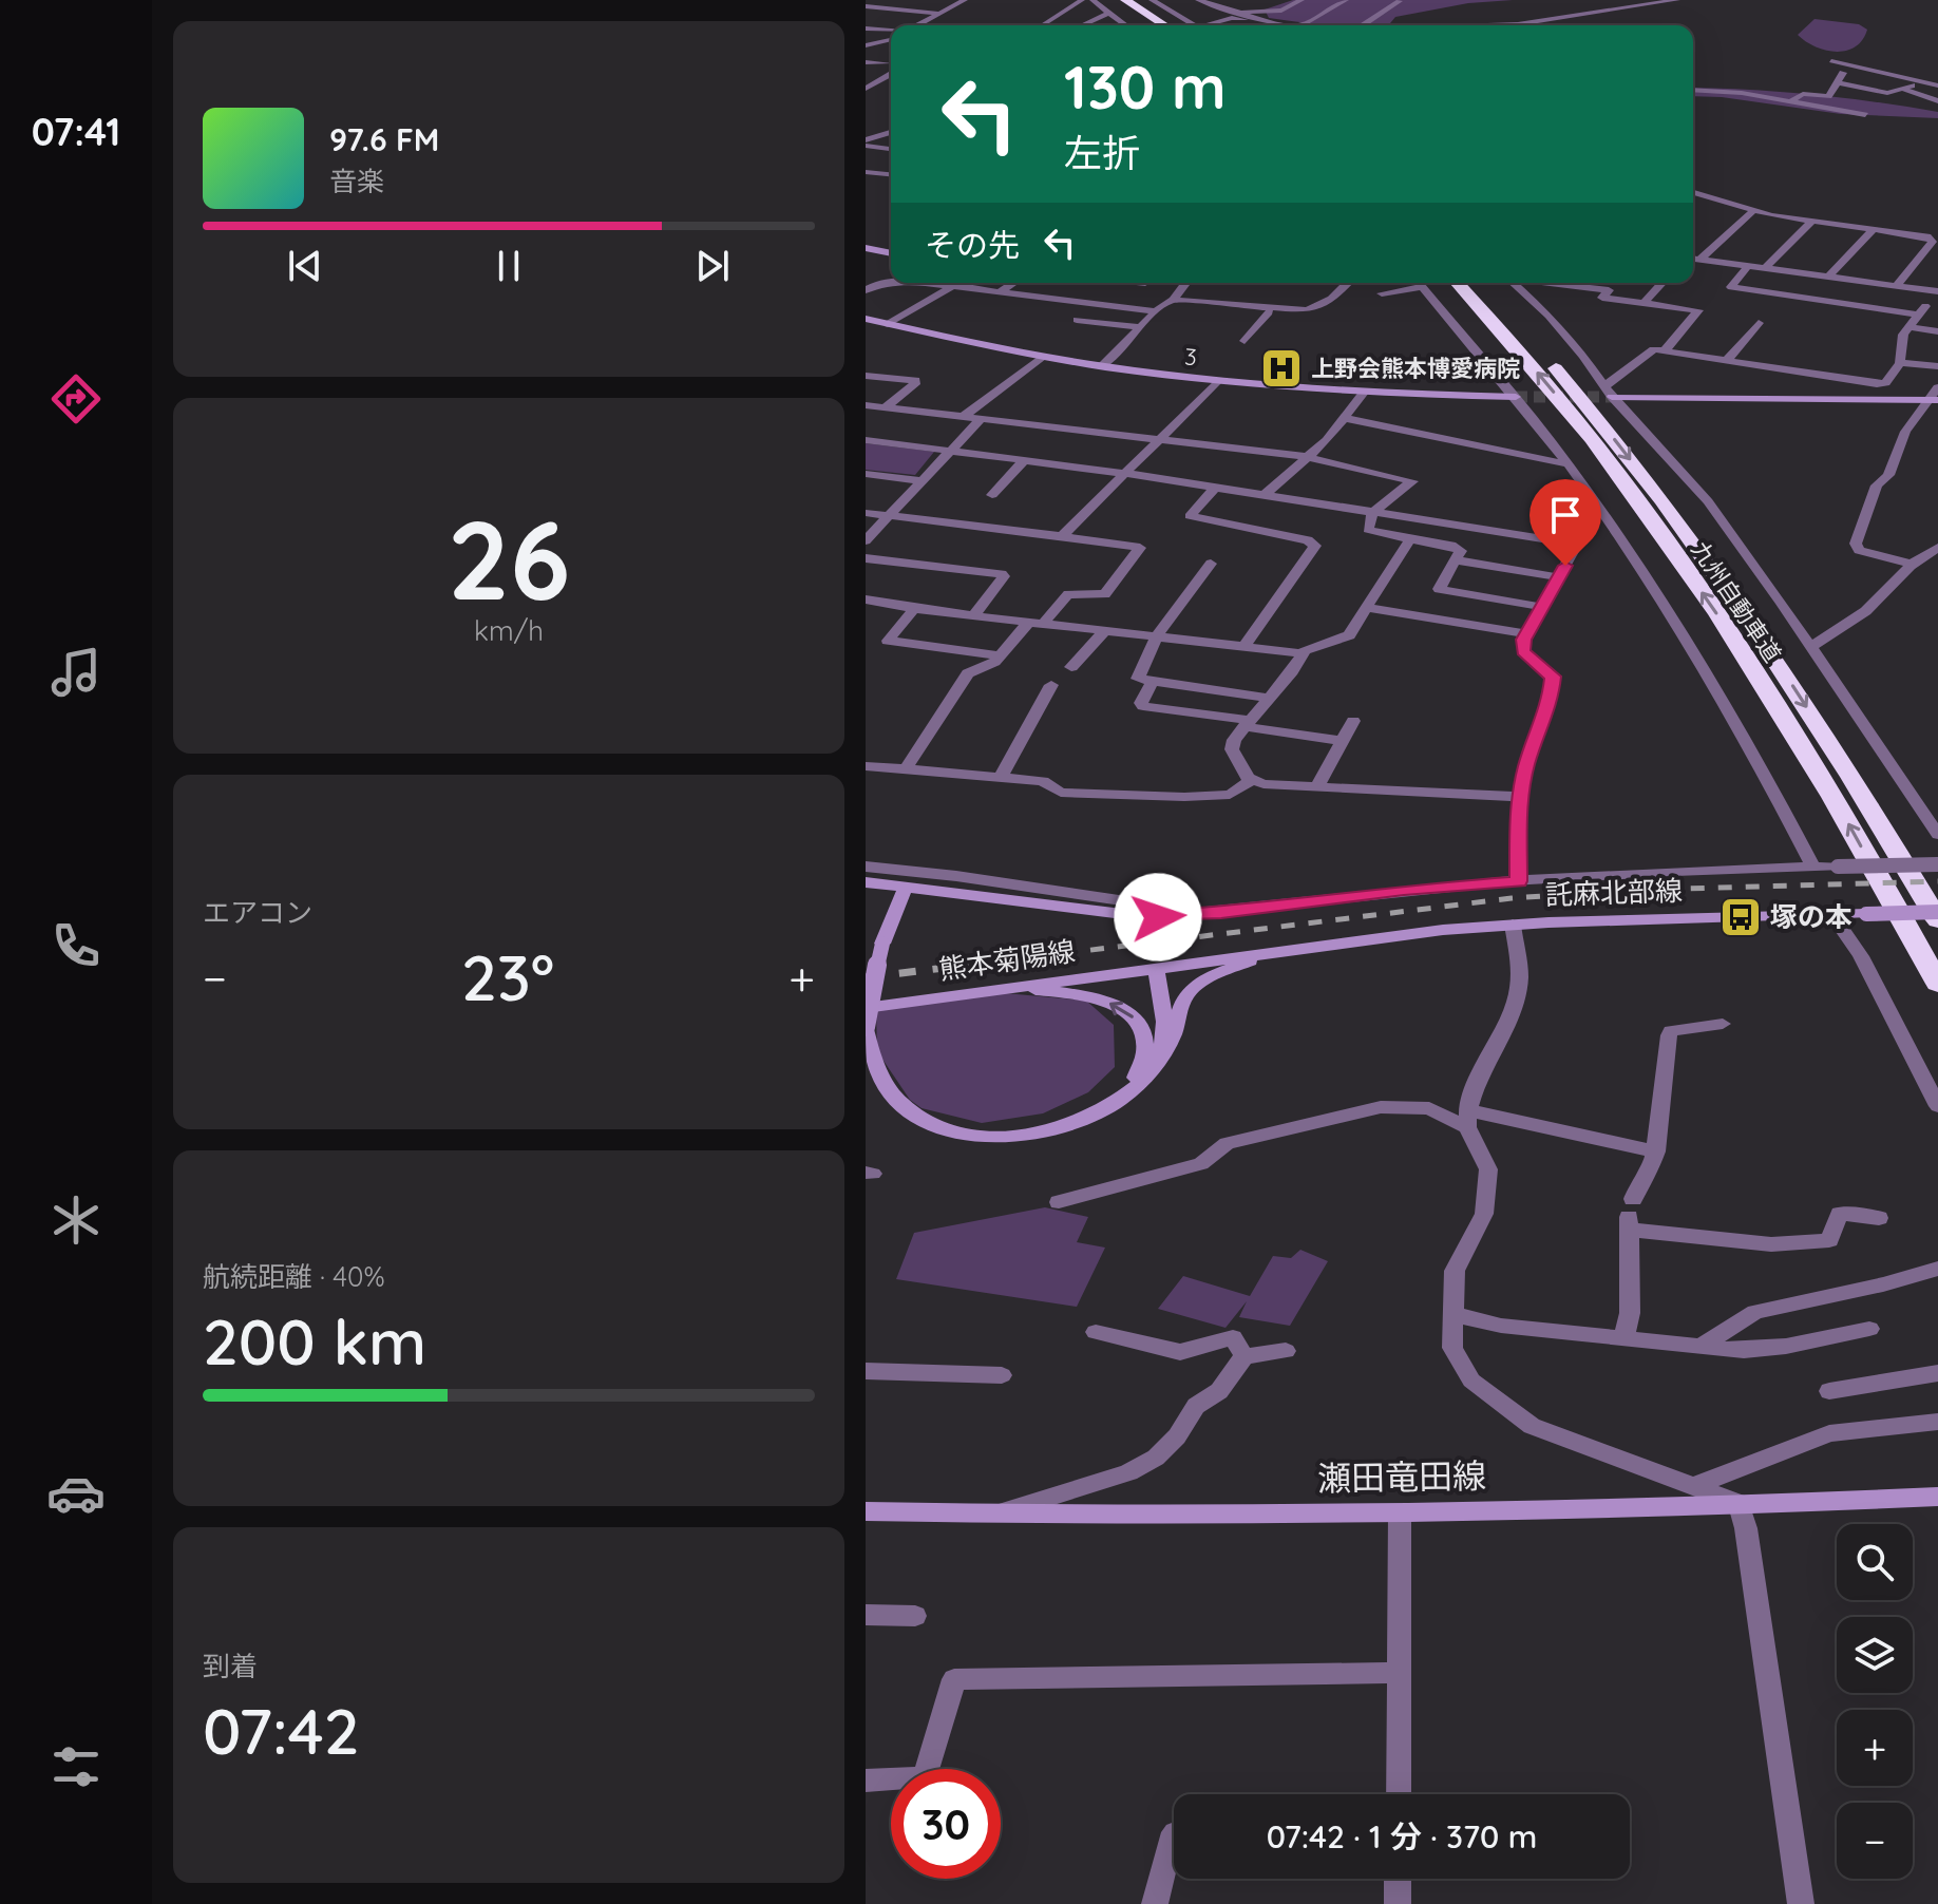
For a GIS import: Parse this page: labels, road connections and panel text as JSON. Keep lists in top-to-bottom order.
{
  "streets": {
    "highway": ["九州自動車道"],
    "main road": [
      "3",
      "託麻北部線",
      "熊本菊陽線",
      "瀬田竜田線"
    ]
  },
  "crossings": [
    ["託麻北部線", "熊本菊陽線"]
  ],
  "places": {
    "hospital": ["上野会熊本博愛病院"],
    "bus stop": ["塚の本"]
  },
  "page": {
    "tabs": "07:41",
    "turn": ["130 m", "左折"],
    "song": ["97.6 FM", "音楽"],
    "then": "その先",
    "tile": [
      ["26", "km/h"],
      "エアコン",
      ["航続距離 · 40%", "200 km"],
      ["到着", "07:42"]
    ],
    "heat": ["−", "23°", "+"],
    "map_buttons": ["+", "−"],
    "limit": "30",
    "trip": "07:42 · 1 分 · 370 m"
  }
}
